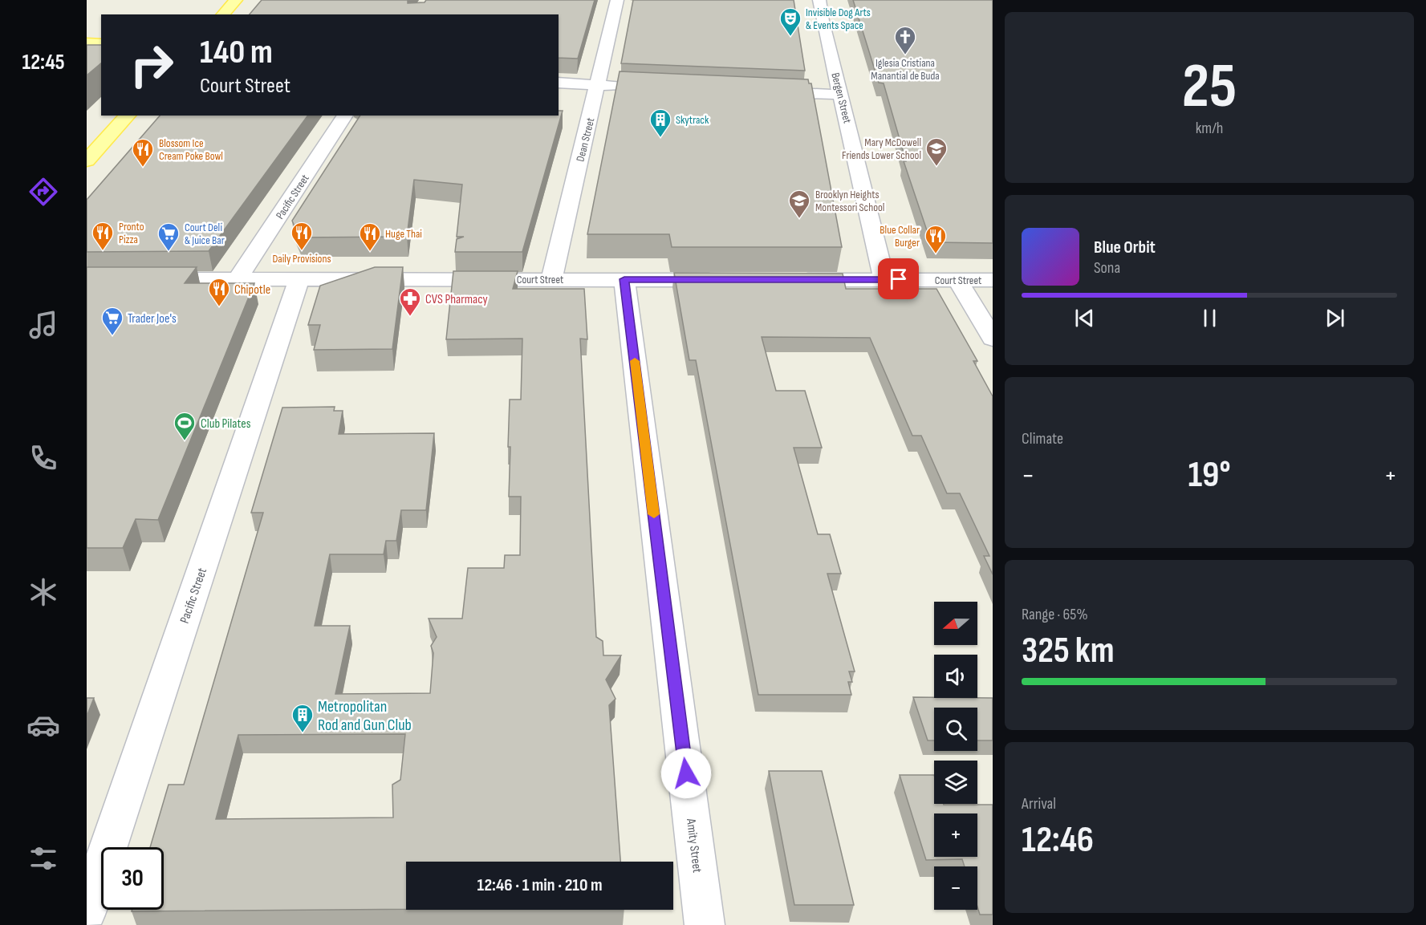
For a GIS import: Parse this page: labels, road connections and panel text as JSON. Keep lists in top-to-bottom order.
{
  "streets": {
    "street": [
      "Bergen Street",
      "Dean Street",
      "Pacific Street",
      "Court Street",
      "Amity Street"
    ]
  },
  "crossings": [
    ["Bergen Street", "Court Street"],
    ["Dean Street", "Court Street"],
    ["Pacific Street", "Court Street"],
    ["Court Street", "Amity Street"]
  ],
  "places": {
    "theatre": ["Invisible Dog Arts & Events Space"],
    "church": ["Iglesia Cristiana Manantial de Buda"],
    "building": ["Skytrack", "Metropolitan Rod and Gun Club"],
    "school or university": ["Mary McDowell Friends Lower School", "Brooklyn Heights Montessori School"],
    "restaurant": [
      "Blossom Ice Cream Poke Bowl",
      "Pronto Pizza",
      "Daily Provisions",
      "Huge Thai",
      "Blue Collar Burger",
      "Chipotle"
    ],
    "supermarket": ["Court Deli & Juice Bar", "Trader Joe's"],
    "pharmacy": ["CVS Pharmacy"],
    "sports": ["Club Pilates"]
  },
  "north": "left",
  "page": {
    "tabs": "12:45",
    "tile": [
      ["25", "km/h"],
      "Climate",
      ["Range · 65%", "325 km"],
      ["Arrival", "12:46"]
    ],
    "turn": ["140 m", "Court Street"],
    "song": ["Blue Orbit", "Sona"],
    "heat": ["−", "19°", "+"],
    "map_buttons": ["+", "−"],
    "limit": "30",
    "trip": "12:46 · 1 min · 210 m"
  }
}
